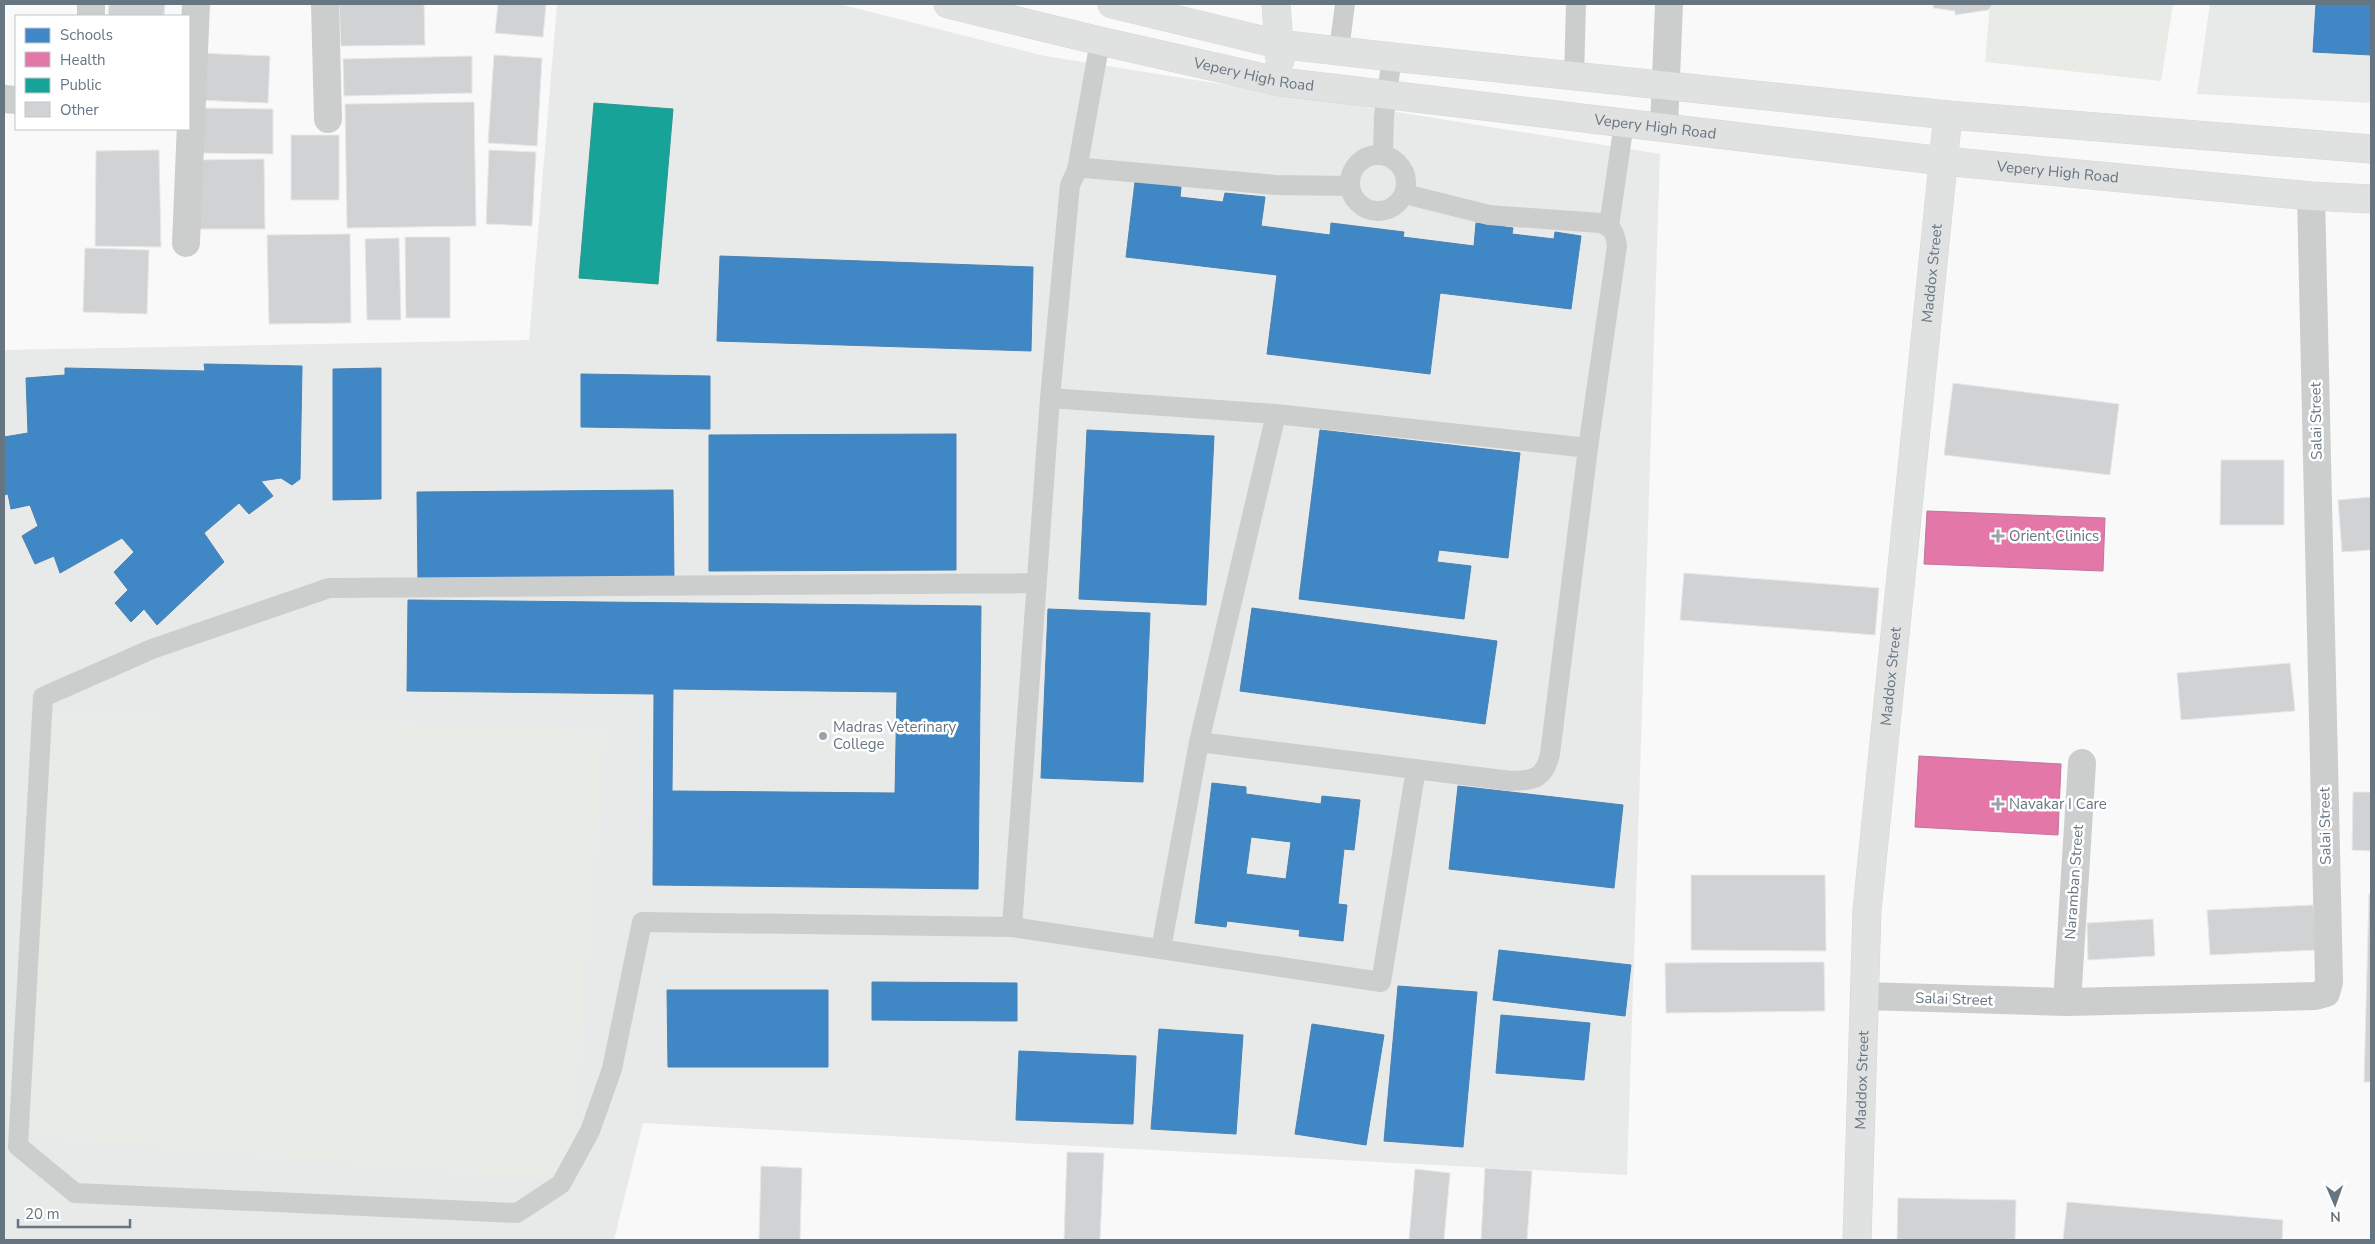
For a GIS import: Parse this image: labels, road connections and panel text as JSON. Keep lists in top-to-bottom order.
{
  "streets": {
    "main road": ["Vepery High Road", "Maddox Street"],
    "street": ["Salai Street", "Naramban Street"]
  },
  "crossings": [
    ["Vepery High Road", "Maddox Street"],
    ["Vepery High Road", "Salai Street"],
    ["Maddox Street", "Salai Street"],
    ["Salai Street", "Naramban Street"]
  ],
  "places": {
    "health": ["Orient Clinics", "Navakar I Care"],
    "other": ["Madras Veterinary College"]
  },
  "legend": [
    "Schools",
    "Health",
    "Public",
    "Other"
  ],
  "scale_bar": "20 m",
  "north": "bottom"
}
